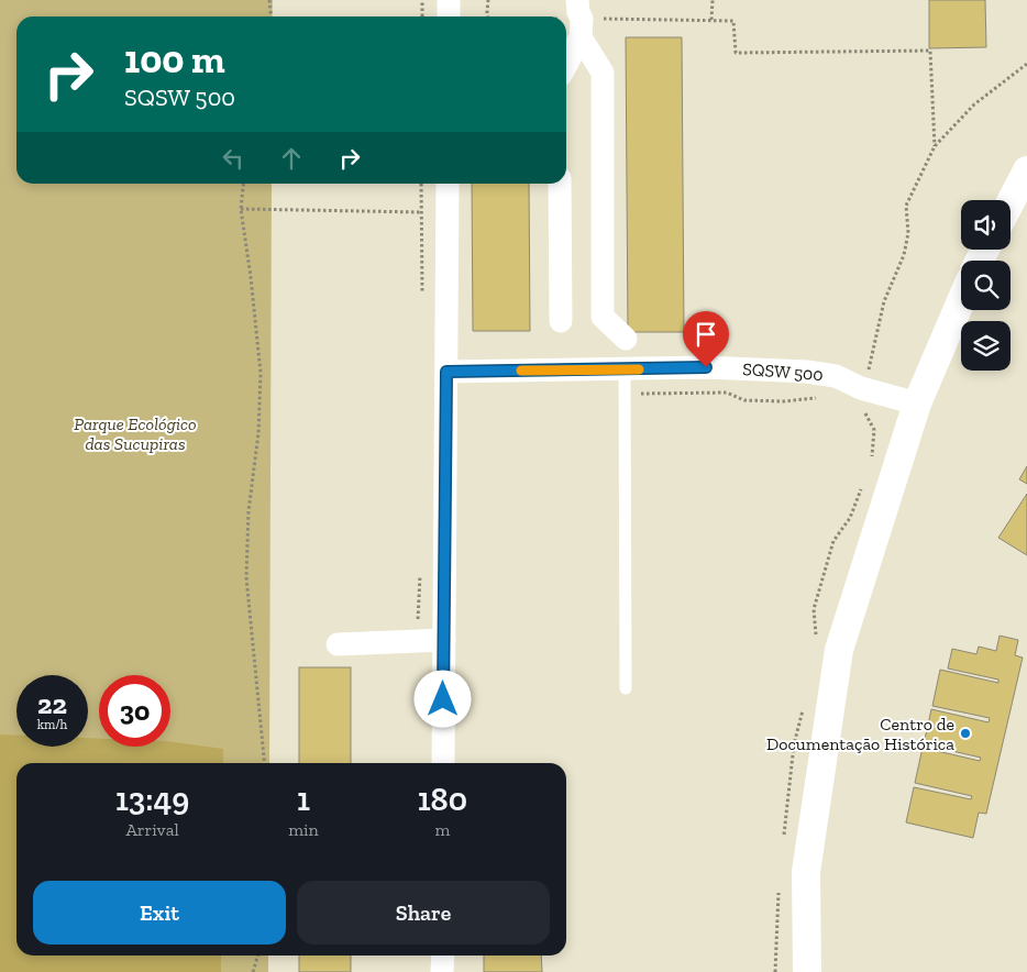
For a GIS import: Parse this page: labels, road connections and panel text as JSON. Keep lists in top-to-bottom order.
{
  "streets": {
    "street": ["SQSW 500"]
  },
  "parks": ["Parque Ecológico das Sucupiras"],
  "places": ["Centro de Documentação Histórica"],
  "page": {
    "turn": ["100 m", "SQSW 500"],
    "speed": "22 km/h",
    "limit": "30",
    "eta": [
      "13:49",
      "Arrival",
      "1",
      "min",
      "180",
      "m"
    ],
    "buttons": ["Exit", "Share"]
  }
}
